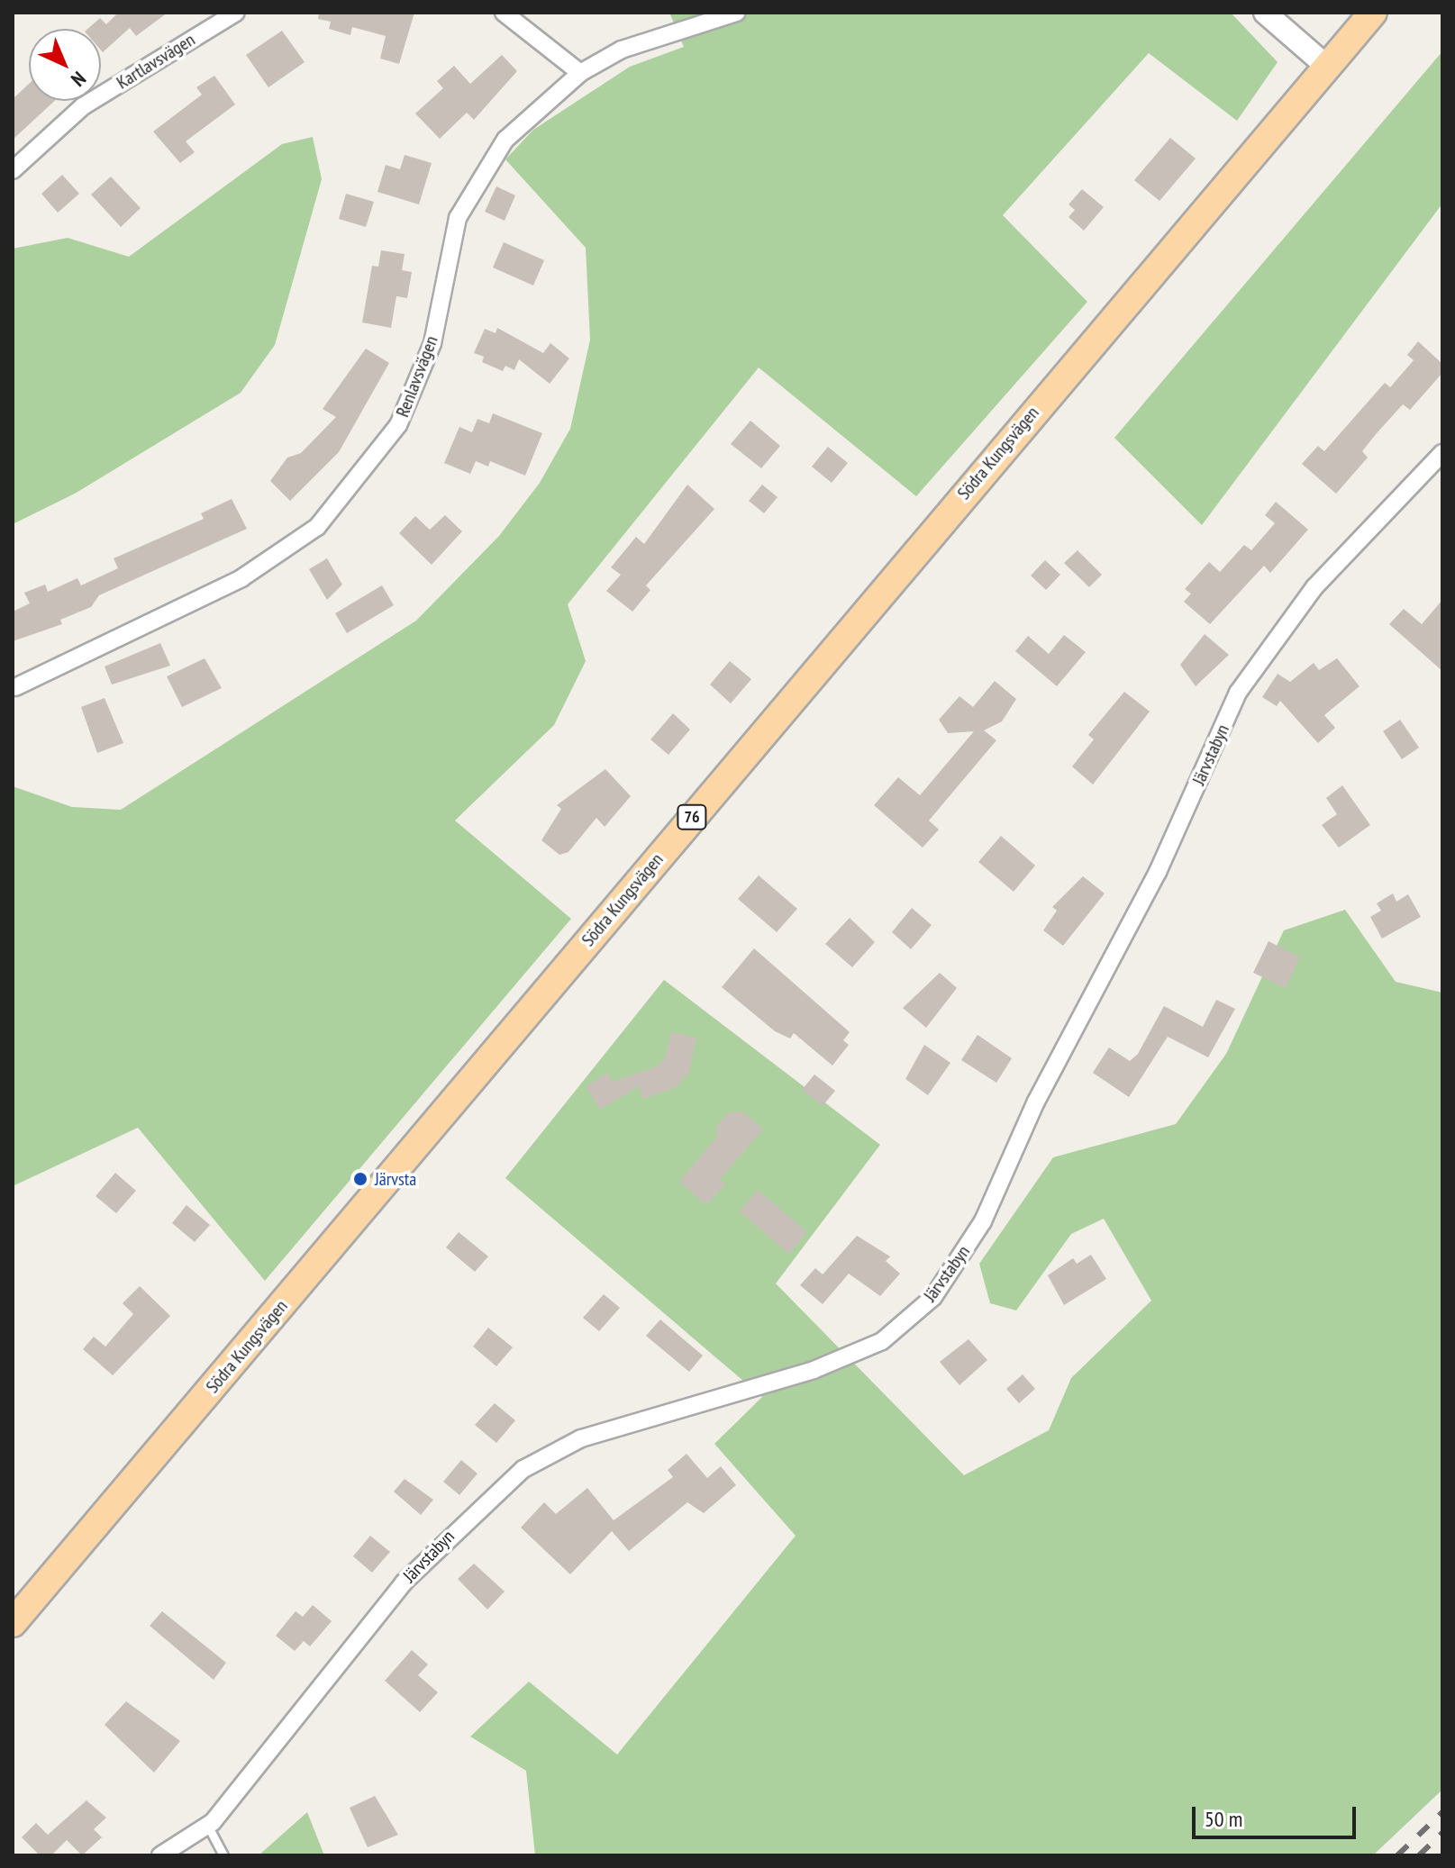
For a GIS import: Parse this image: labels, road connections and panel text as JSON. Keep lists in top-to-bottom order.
{
  "streets": {
    "main road": ["Södra Kungsvägen", "76"],
    "street": ["Kartlavsvägen", "Renlavsvägen", "Järvstabyn"]
  },
  "places": ["Järvsta"],
  "scale_bar": "50 m",
  "north": "bottom right"
}
